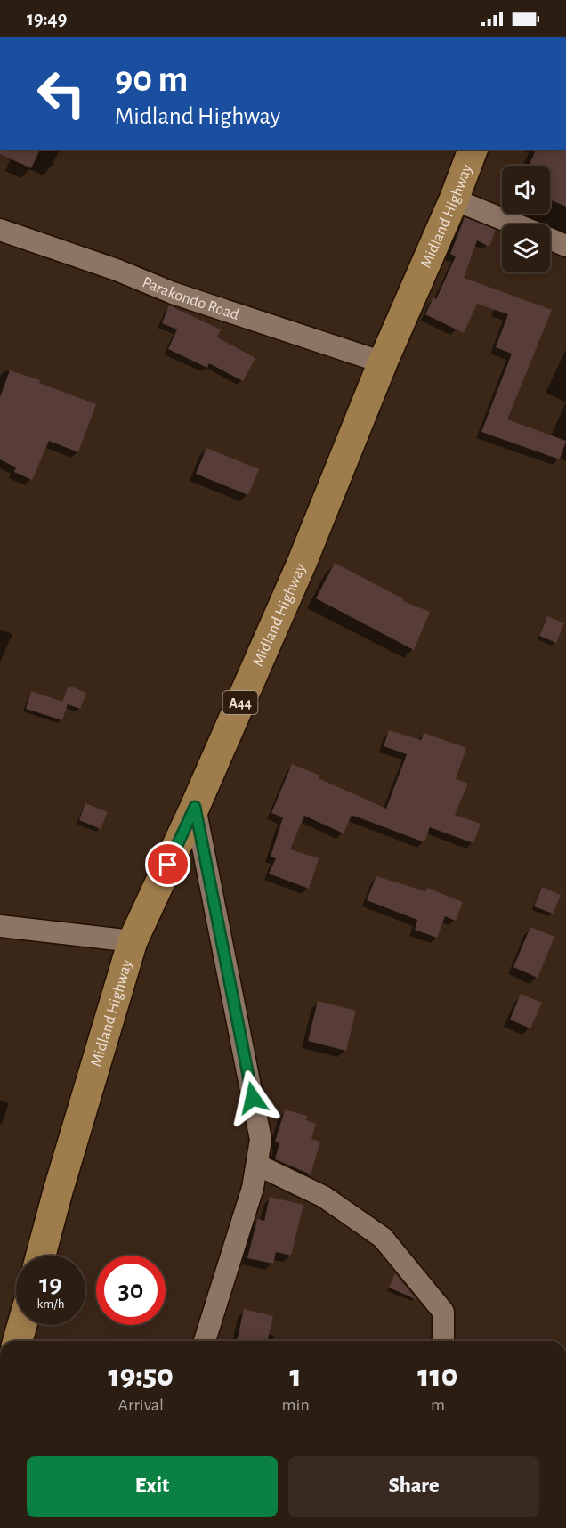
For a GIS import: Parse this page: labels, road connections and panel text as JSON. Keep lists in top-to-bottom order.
{
  "streets": {
    "main road": ["Midland Highway", "A44"],
    "street": ["Parakondo Road"]
  },
  "crossings": [
    ["Midland Highway", "Parakondo Road"]
  ],
  "page": {
    "status": "19:49",
    "turn": ["90 m", "Midland Highway"],
    "speed": "19 km/h",
    "limit": "30",
    "eta": [
      "19:50",
      "Arrival",
      "1",
      "min",
      "110",
      "m"
    ],
    "buttons": ["Exit", "Share"]
  }
}
